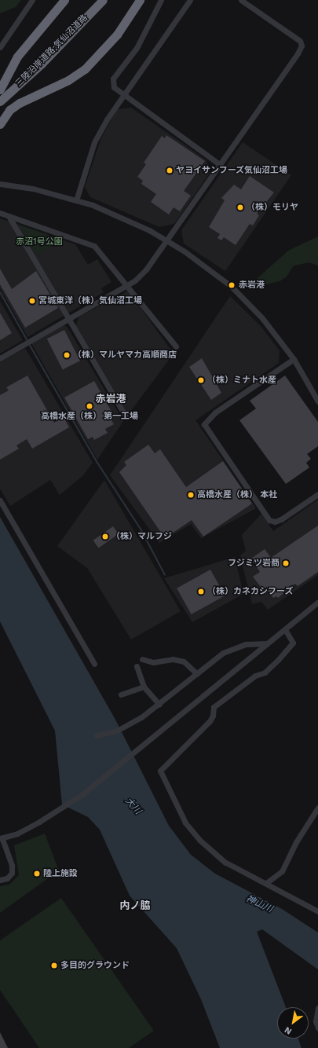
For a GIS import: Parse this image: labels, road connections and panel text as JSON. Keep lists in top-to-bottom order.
{
  "streets": {
    "highway": ["三陸沿岸道路;気仙沼道路"]
  },
  "districts": ["赤岩港", "内ノ脇"],
  "water": ["大川", "神山川"],
  "parks": ["赤沼1号公園"],
  "places": [
    "ヤヨイサンフーズ気仙沼工場",
    "（株）モリヤ",
    "赤岩港",
    "宮城東洋（株）気仙沼工場",
    "（株）マルヤマカ高順商店",
    "（株）ミナト水産",
    "高橋水産（株） 第一工場",
    "高橋水産（株） 本社",
    "（株）マルフジ",
    "フジミツ岩商",
    "（株）カネカシフーズ",
    "陸上施設",
    "多目的グラウンド"
  ],
  "north": "bottom left"
}
